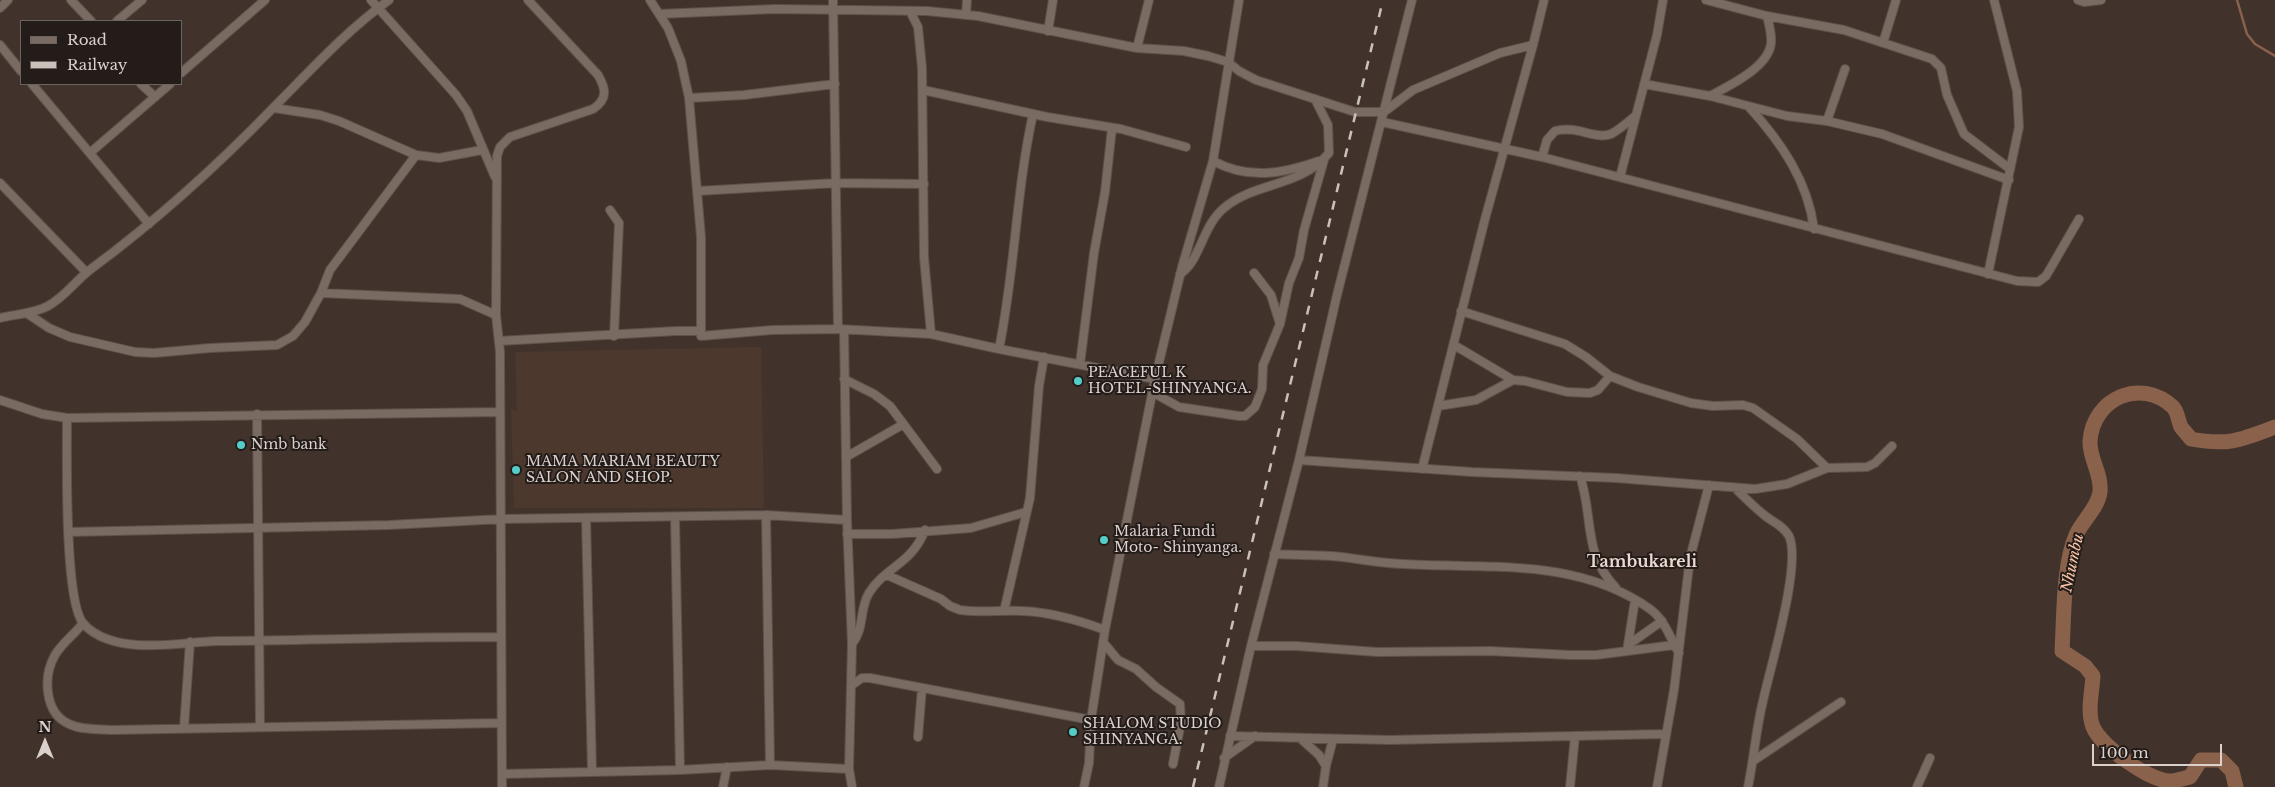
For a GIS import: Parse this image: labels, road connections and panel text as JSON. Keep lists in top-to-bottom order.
{
  "districts": ["Tambukareli"],
  "water": ["Nhumbu"],
  "places": [
    "PEACEFUL K HOTEL-SHINYANGA.",
    "Nmb bank",
    "MAMA MARIAM BEAUTY SALON AND SHOP.",
    "Malaria Fundi Moto- Shinyanga.",
    "SHALOM STUDIO SHINYANGA."
  ],
  "legend": ["Road", "Railway"],
  "scale_bar": "100 m",
  "north": "top"
}
